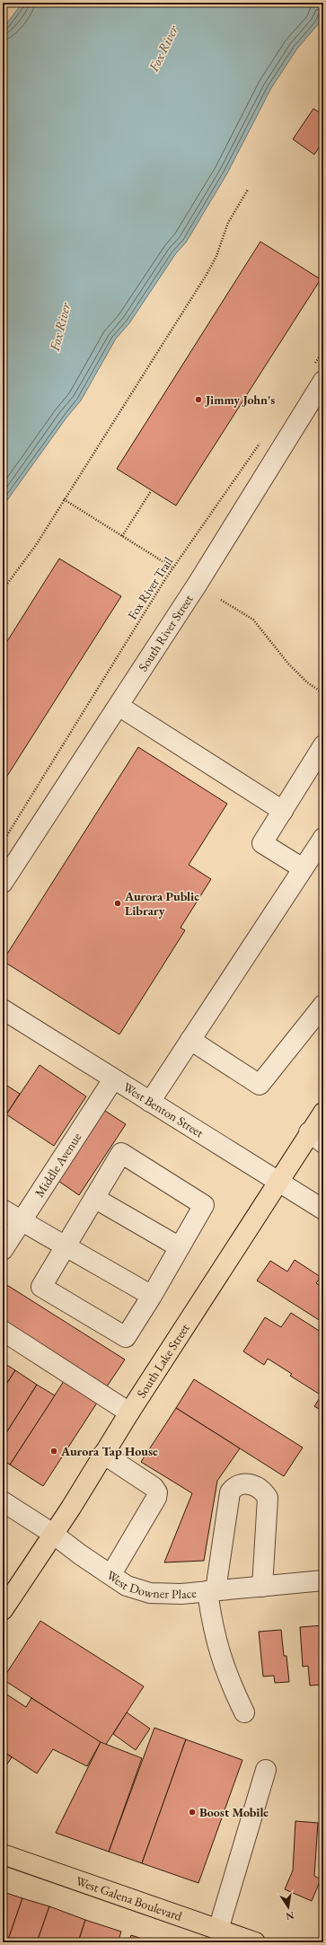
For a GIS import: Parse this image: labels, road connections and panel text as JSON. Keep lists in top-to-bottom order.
{
  "streets": {
    "main road": ["South Lake Street", "West Galena Boulevard"],
    "street": [
      "South River Street",
      "West Benton Street",
      "Middle Avenue",
      "West Downer Place"
    ],
    "path": ["Fox River Trail"]
  },
  "crossings": [
    ["West Benton Street", "Middle Avenue"],
    ["West Benton Street", "South Lake Street"],
    ["South Lake Street", "West Downer Place"]
  ],
  "water": ["Fox River"],
  "places": [
    "Jimmy John's",
    "Aurora Public Library",
    "Aurora Tap House",
    "Boost Mobile"
  ],
  "north": "bottom"
}
